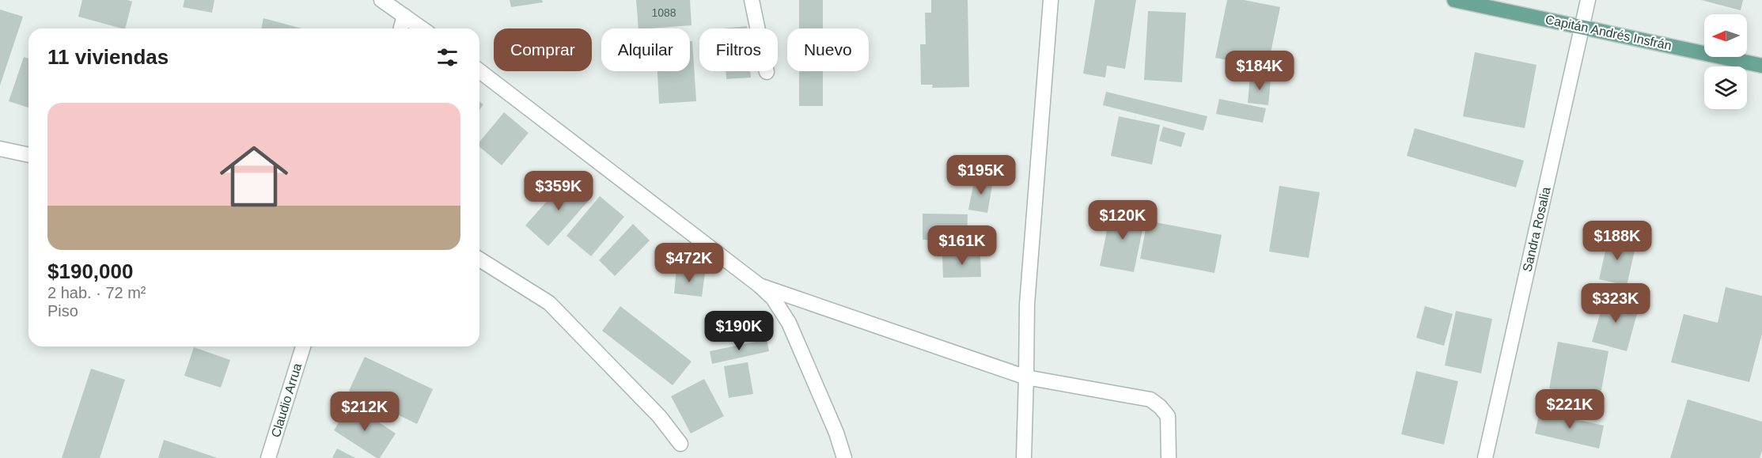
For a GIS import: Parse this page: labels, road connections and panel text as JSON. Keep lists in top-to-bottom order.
{
  "streets": {
    "main road": ["Capitán Andrés Insfrán"],
    "street": ["Sandra Rosalia", "Claudio Arrua"]
  },
  "crossings": [
    ["Capitán Andrés Insfrán", "Sandra Rosalia"]
  ],
  "house_numbers": ["1088"],
  "north": "left",
  "page": {
    "chip": [
      "Comprar",
      "Alquilar",
      "Filtros",
      "Nuevo"
    ],
    "heading": "11 viviendas",
    "price": [
      "$184K",
      "$195K",
      "$359K",
      "$120K",
      "$188K",
      "$161K",
      "$472K",
      "$323K",
      "$190K",
      "$221K",
      "$212K"
    ],
    "list": [
      {
        "name": "$190,000",
        "note": "2 hab. · 72 m² · Piso"
      }
    ]
  }
}
